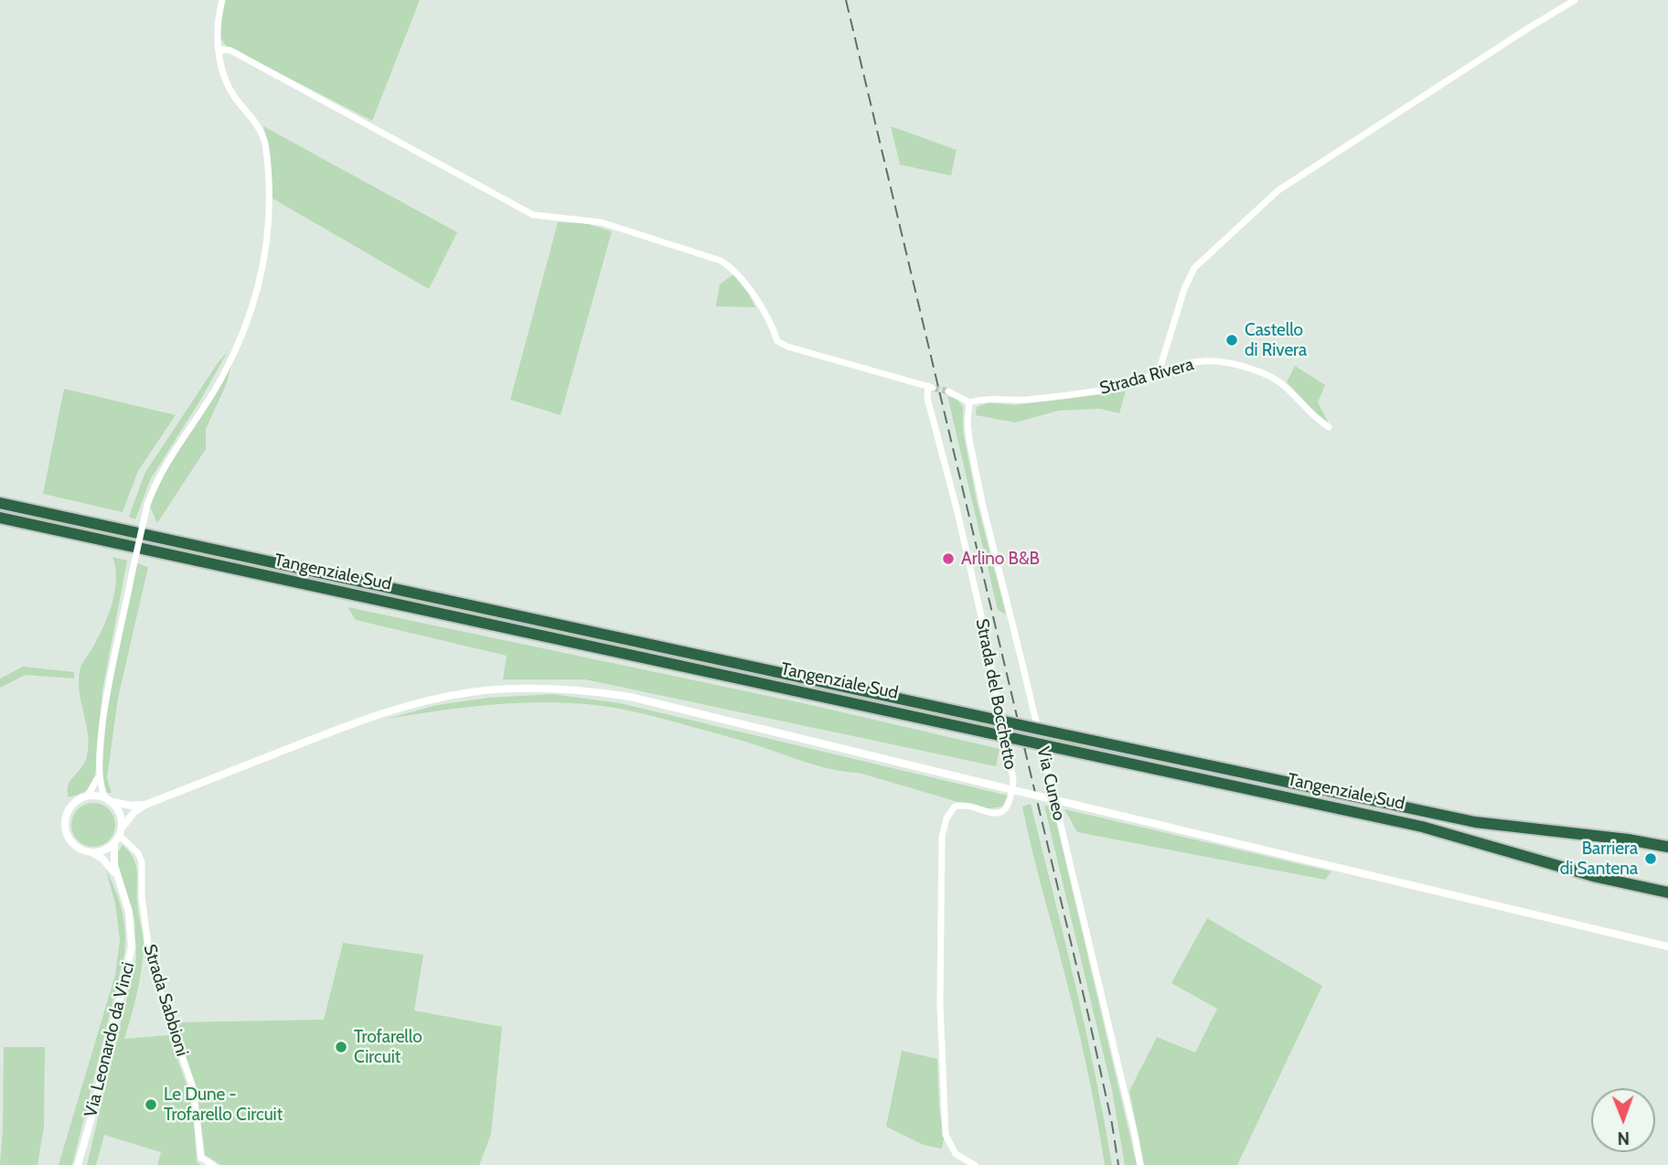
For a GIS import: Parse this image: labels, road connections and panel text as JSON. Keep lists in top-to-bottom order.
{
  "streets": {
    "highway": ["Tangenziale Sud"],
    "street": [
      "Strada Rivera",
      "Strada del Bocchetto",
      "Via Cuneo",
      "Strada Sabbioni",
      "Via Leonardo da Vinci"
    ]
  },
  "crossings": [
    ["Strada Rivera", "Via Cuneo"],
    ["Strada Sabbioni", "Via Leonardo da Vinci"]
  ],
  "places": [
    "Castello di Rivera",
    "Arlino B&B",
    "Barriera di Santena",
    "Trofarello Circuit",
    "Le Dune - Trofarello Circuit"
  ],
  "north": "bottom"
}
